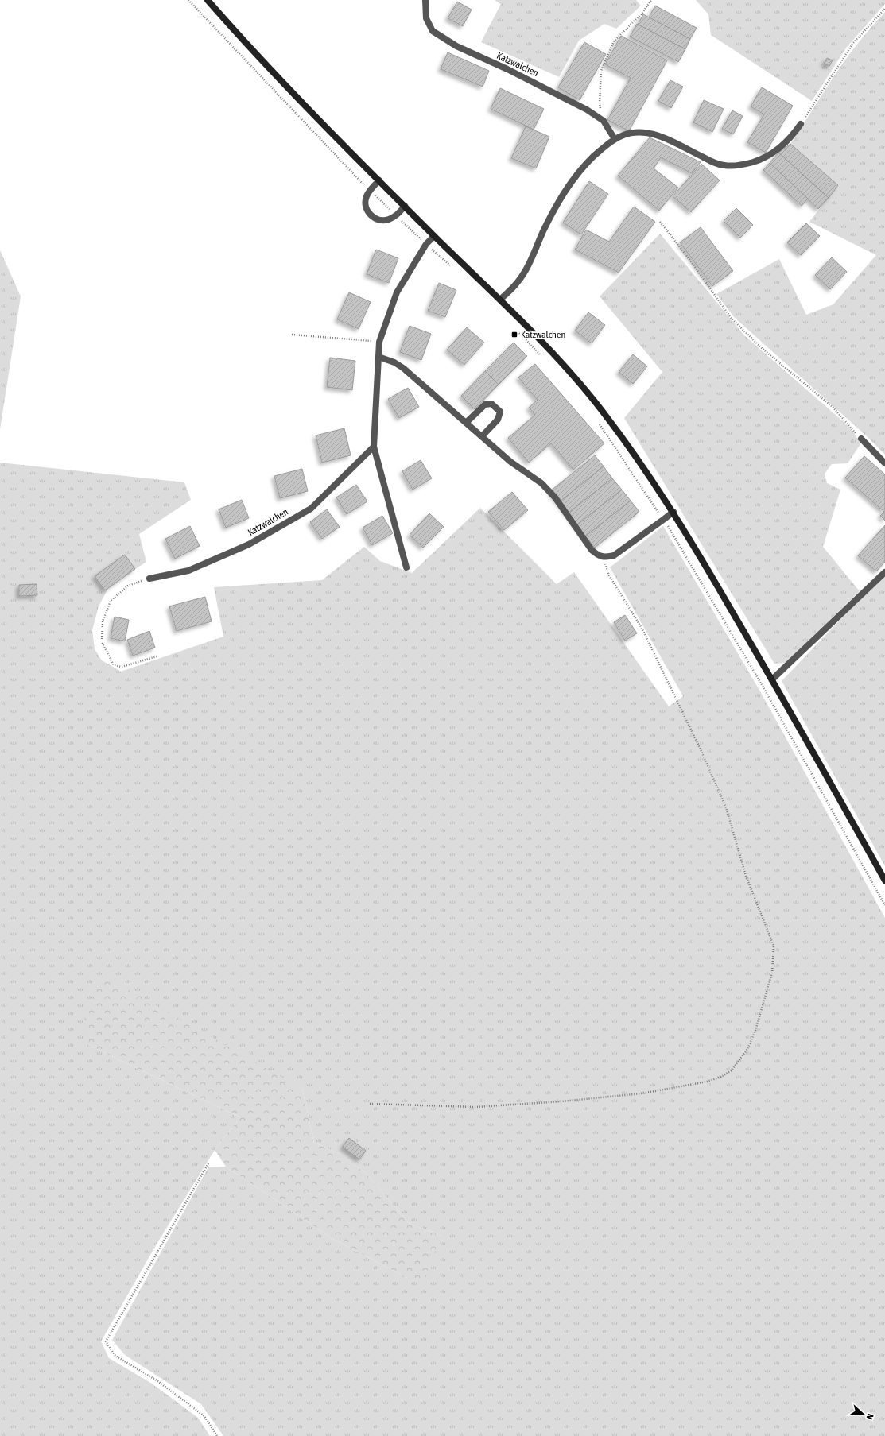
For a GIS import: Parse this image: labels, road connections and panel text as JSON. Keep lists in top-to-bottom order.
{
  "streets": {
    "street": ["Katzwalchen"]
  },
  "places": {
    "transit": ["Katzwalchen"]
  },
  "north": "right"
}
